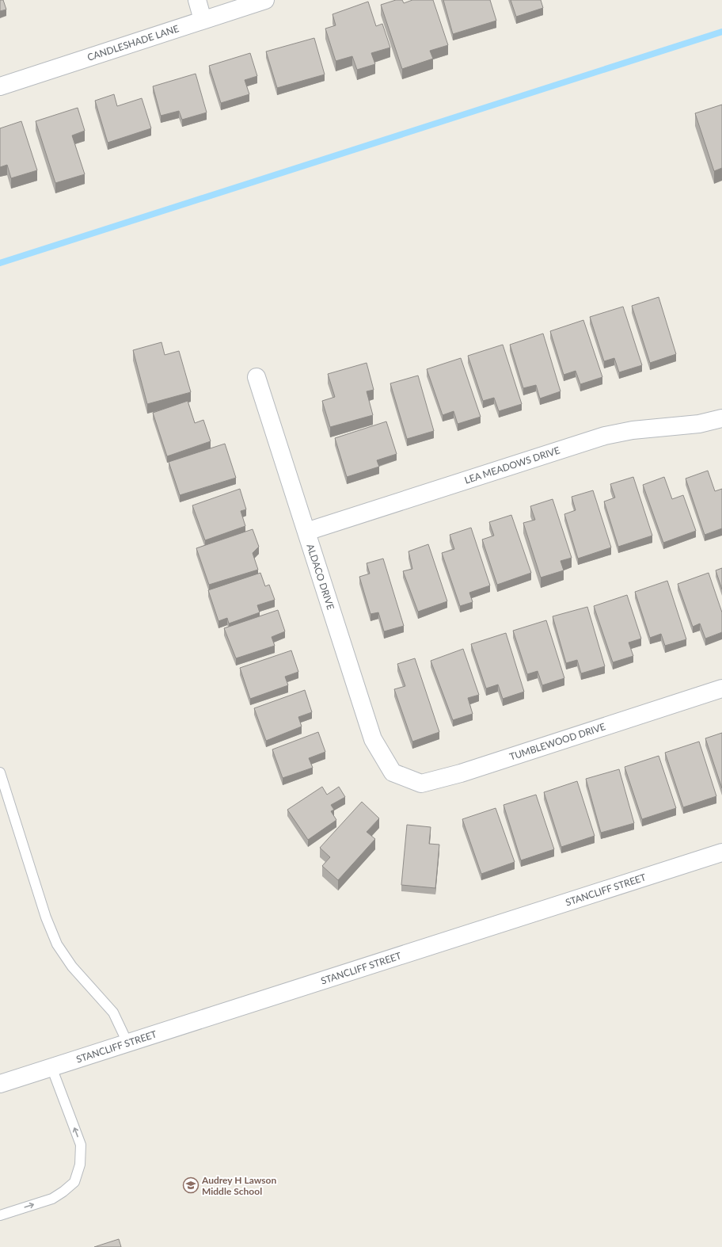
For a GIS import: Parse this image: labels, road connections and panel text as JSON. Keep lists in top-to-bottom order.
{
  "streets": {
    "street": [
      "CANDLESHADE LANE",
      "LEA MEADOWS DRIVE",
      "ALDACO DRIVE",
      "TUMBLEWOOD DRIVE",
      "STANCLIFF STREET"
    ]
  },
  "crossings": [
    ["LEA MEADOWS DRIVE", "ALDACO DRIVE"],
    ["ALDACO DRIVE", "TUMBLEWOOD DRIVE"]
  ],
  "places": {
    "school or university": ["Audrey H Lawson Middle School"]
  }
}
